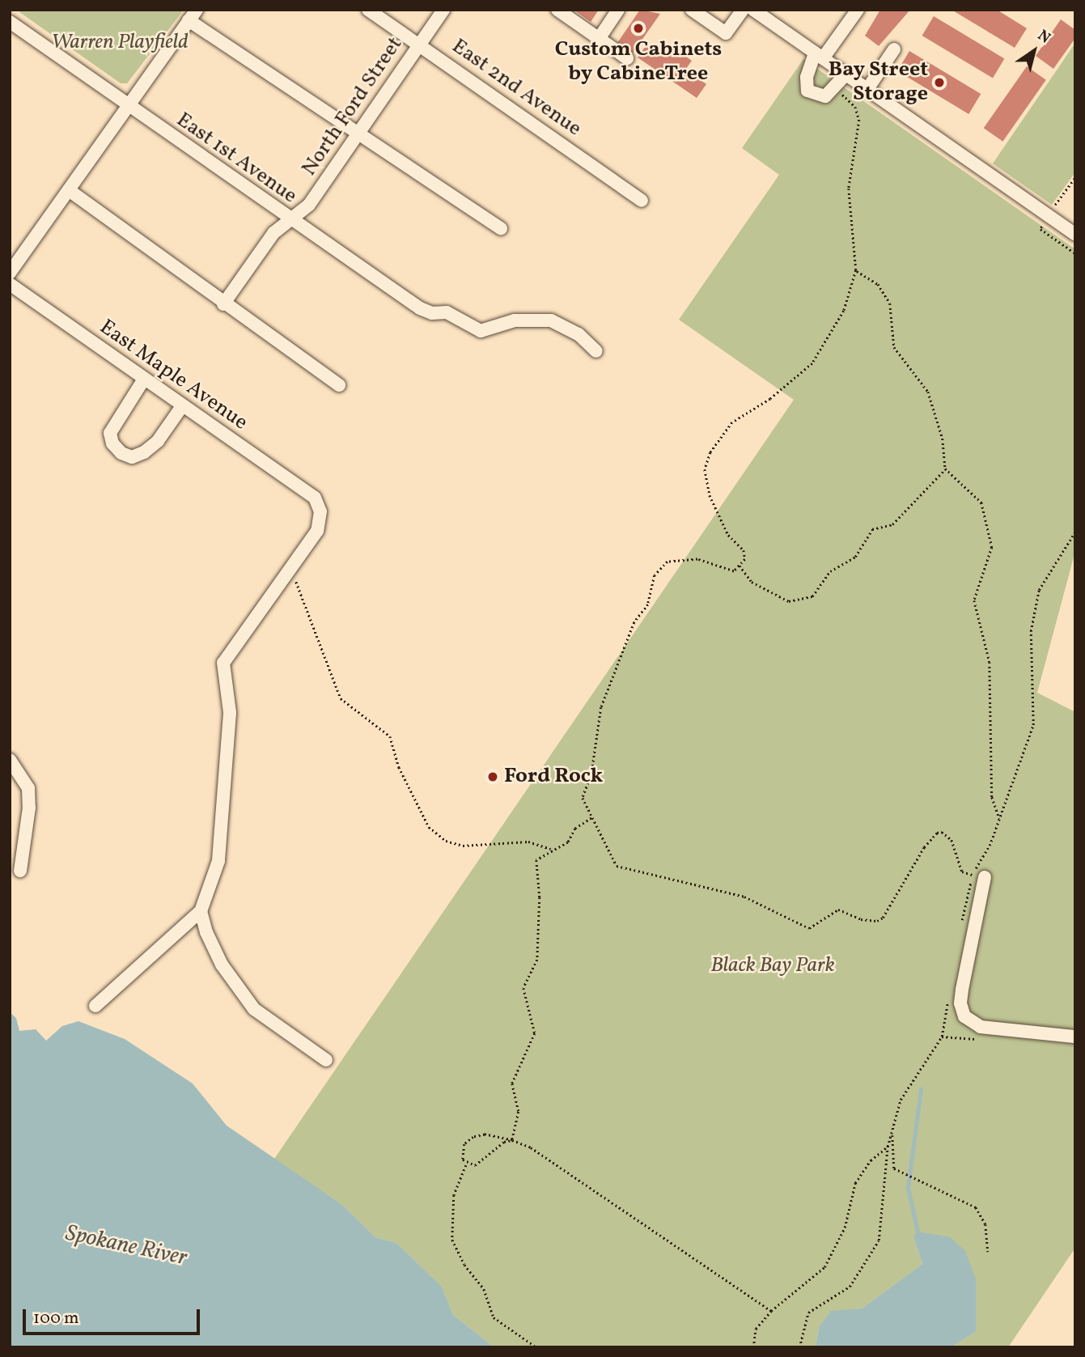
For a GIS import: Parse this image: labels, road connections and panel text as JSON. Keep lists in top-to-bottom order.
{
  "streets": {
    "street": [
      "East 2nd Avenue",
      "North Ford Street",
      "East 1st Avenue",
      "East Maple Avenue"
    ]
  },
  "crossings": [
    ["East 2nd Avenue", "North Ford Street"],
    ["North Ford Street", "East 1st Avenue"]
  ],
  "water": ["Spokane River"],
  "parks": ["Warren Playfield", "Black Bay Park"],
  "places": ["Custom Cabinets by CabineTree", "Bay Street Storage", "Ford Rock"],
  "scale_bar": "100 m",
  "north": "top right"
}
